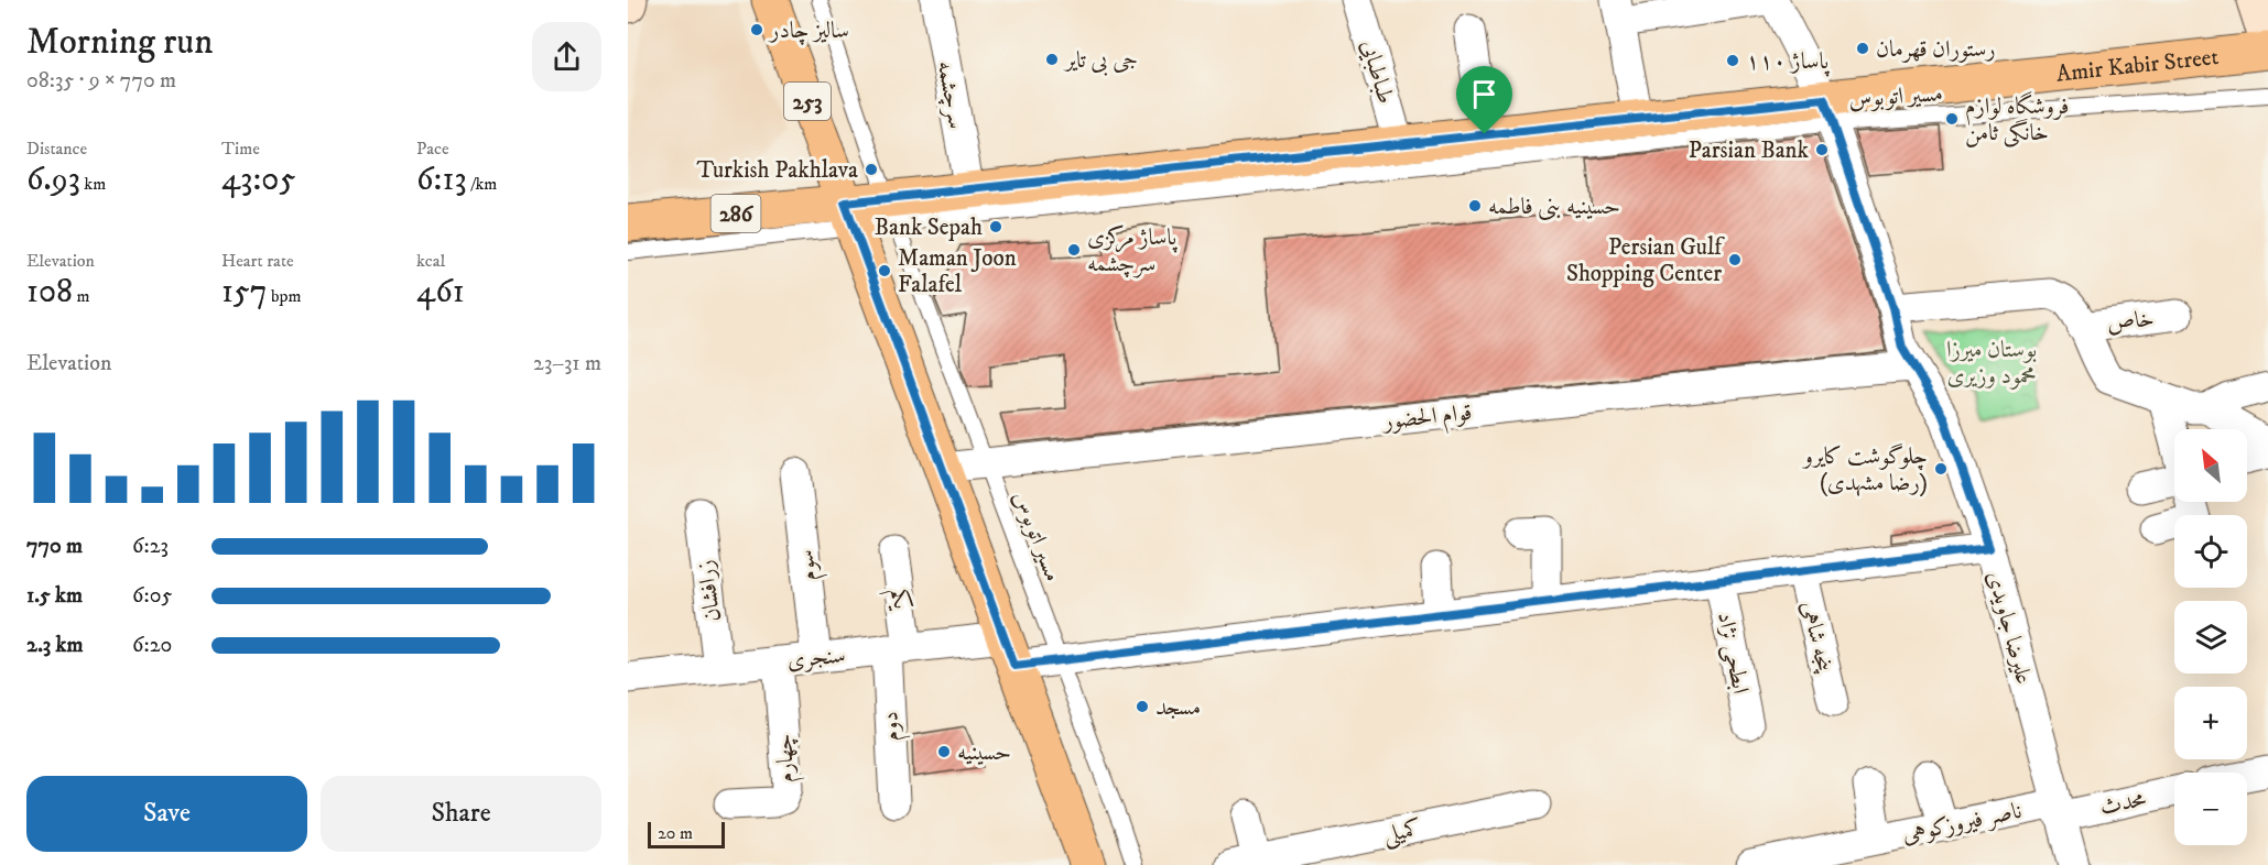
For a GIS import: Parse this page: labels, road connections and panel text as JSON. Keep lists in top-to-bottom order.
{
  "streets": {
    "main road": ["Amir Kabir Street", "253", "286"],
    "street": [
      "طباطبایی",
      "سرچشمه",
      "خاص",
      "قوام الحضور",
      "سوم",
      "زرافشان",
      "یکم",
      "علیرضا جاویدی",
      "پنجه شاهی",
      "ابطحی نژاد",
      "سنجری",
      "دوم",
      "چهارم",
      "محدث",
      "ناصر فیروزکوهی",
      "کمیلی"
    ],
    "lane": ["مسیر اتوبوس"]
  },
  "crossings": [
    ["Amir Kabir Street", "طباطبایی"],
    ["Amir Kabir Street", "سرچشمه"],
    ["Amir Kabir Street", "مسیر اتوبوس"],
    ["Amir Kabir Street", "253"],
    ["Amir Kabir Street", "علیرضا جاویدی"],
    ["مسیر اتوبوس", "قوام الحضور"],
    ["مسیر اتوبوس", "علیرضا جاویدی"],
    ["مسیر اتوبوس", "سنجری"],
    ["253", "قوام الحضور"],
    ["253", "سنجری"],
    ["قوام الحضور", "علیرضا جاویدی"],
    ["سوم", "سنجری"],
    ["زرافشان", "سنجری"],
    ["یکم", "سنجری"],
    ["یکم", "دوم"],
    ["علیرضا جاویدی", "سنجری"],
    ["علیرضا جاویدی", "محدث"],
    ["علیرضا جاویدی", "ناصر فیروزکوهی"],
    ["پنجه شاهی", "سنجری"],
    ["ابطحی نژاد", "سنجری"],
    ["سنجری", "دوم"],
    ["سنجری", "چهارم"],
    ["محدث", "ناصر فیروزکوهی"]
  ],
  "parks": ["بوستان میرزا محمود وزیری"],
  "places": [
    "سالیز چادر",
    "رستوران قهرمان",
    "جی بی تایر",
    "پاساژ ۱۱۰",
    "فروشگاه لوازم خانگی ثامن",
    "Parsian Bank",
    "Turkish Pakhlava",
    "حسینیه بنی فاطمه",
    "Bank Sepah",
    "پاساژ مرکزی سرچشمه",
    "Persian Gulf Shopping Center",
    "Maman Joon Falafel",
    "چلوگوشت کایرو (رضا مشهدی)",
    "مسجد",
    "حسینیه"
  ],
  "scale_bar": "20 m",
  "north": "top left",
  "page": {
    "heading": ["Morning run", "08:35 · 9 × 770 m"],
    "stats": [
      ["Distance", "6.93 km"],
      ["Time", "43:05"],
      ["Pace", "6:13 /km"],
      ["Elevation", "108 m"],
      ["Heart rate", "157 bpm"],
      ["kcal", "461"]
    ],
    "chart": ["Elevation", "23–31 m"],
    "map_buttons": ["+", "−"],
    "list": [
      {
        "name": "770 m",
        "note": "6:23"
      },
      {
        "name": "1.5 km",
        "note": "6:05"
      },
      {
        "name": "2.3 km",
        "note": "6:20"
      }
    ],
    "buttons": ["Save", "Share"],
    "scale": "20 m"
  }
}
